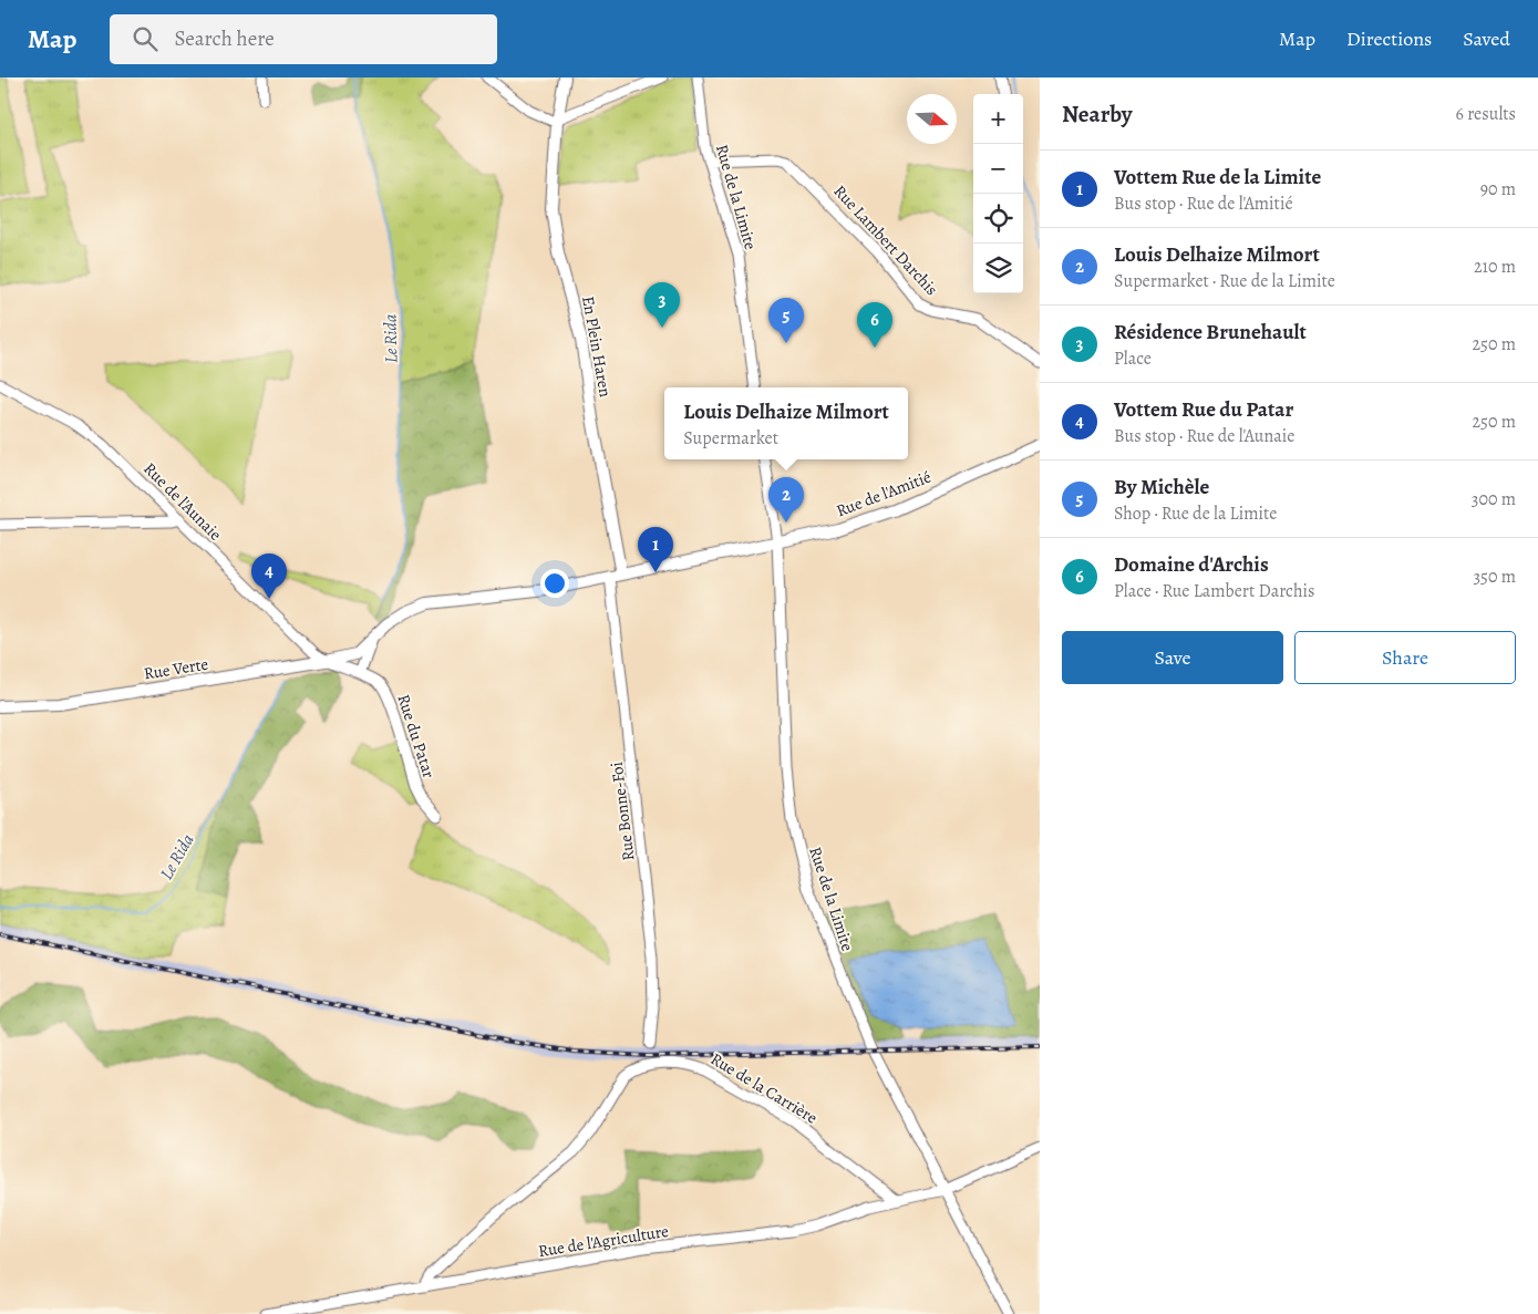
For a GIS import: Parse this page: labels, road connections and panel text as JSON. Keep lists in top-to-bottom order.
{
  "streets": {
    "street": [
      "Rue de la Limite",
      "Rue Lambert Darchis",
      "En Plein Haren",
      "Rue de l'Amitié",
      "Rue de l'Aunaie",
      "Rue Verte",
      "Rue du Patar",
      "Rue Bonne-Foi",
      "Rue de la Carrière",
      "Rue de l'Agriculture"
    ]
  },
  "crossings": [
    ["Rue de la Limite", "Rue Lambert Darchis"],
    ["Rue de la Limite", "Rue de l'Amitié"],
    ["Rue de la Limite", "Rue de l'Agriculture"],
    ["En Plein Haren", "Rue de l'Amitié"],
    ["En Plein Haren", "Rue Bonne-Foi"],
    ["Rue de l'Amitié", "Rue Verte"],
    ["Rue de l'Amitié", "Rue Bonne-Foi"],
    ["Rue de l'Aunaie", "Rue Verte"],
    ["Rue de l'Aunaie", "Rue du Patar"],
    ["Rue Verte", "Rue du Patar"],
    ["Rue de la Carrière", "Rue de l'Agriculture"]
  ],
  "water": ["Le Rida"],
  "north": "right",
  "page": {
    "header": "Map",
    "search": "Search here",
    "nav": ["Map", "Directions", "Saved"],
    "heading": ["Nearby", "6 results"],
    "map_buttons": ["+", "−"],
    "list": [
      {
        "mark": "1",
        "name": "Vottem Rue de la Limite",
        "note": "Bus stop · Rue de l'Amitié",
        "value": "90 m"
      },
      {
        "mark": "2",
        "name": "Louis Delhaize Milmort",
        "note": "Supermarket · Rue de la Limite",
        "value": "210 m"
      },
      {
        "mark": "3",
        "name": "Résidence Brunehault",
        "note": "Place",
        "value": "250 m"
      },
      {
        "mark": "4",
        "name": "Vottem Rue du Patar",
        "note": "Bus stop · Rue de l'Aunaie",
        "value": "250 m"
      },
      {
        "mark": "5",
        "name": "By Michèle",
        "note": "Shop · Rue de la Limite",
        "value": "300 m"
      },
      {
        "mark": "6",
        "name": "Domaine d'Archis",
        "note": "Place · Rue Lambert Darchis",
        "value": "350 m"
      }
    ],
    "pins": [
      "3",
      "5",
      "6",
      "2",
      "1",
      "4"
    ],
    "popup": ["Louis Delhaize Milmort", "Supermarket"],
    "buttons": ["Save", "Share"]
  }
}
